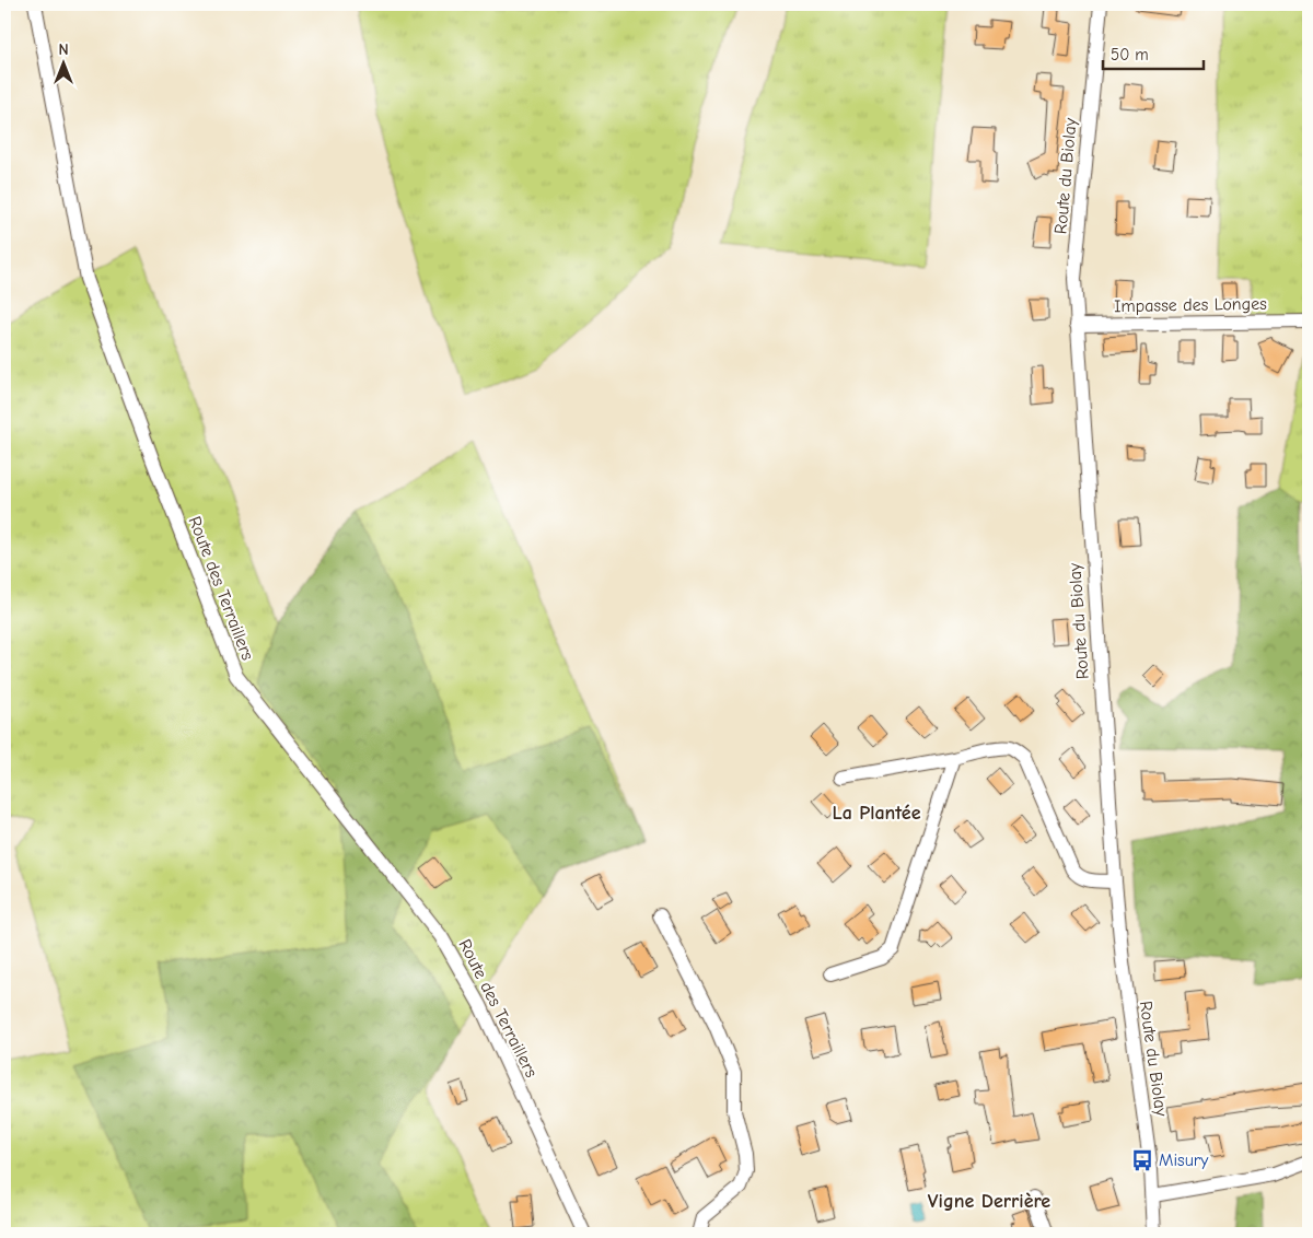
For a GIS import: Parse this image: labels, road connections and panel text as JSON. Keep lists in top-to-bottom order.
{
  "streets": {
    "street": ["Route du Biolay", "Impasse des Longes", "Route des Terraillers"]
  },
  "crossings": [
    ["Route du Biolay", "Impasse des Longes"]
  ],
  "districts": ["La Plantée", "Vigne Derrière"],
  "places": {
    "bus stop": ["Misury"]
  },
  "scale_bar": "50 m",
  "north": "top"
}
